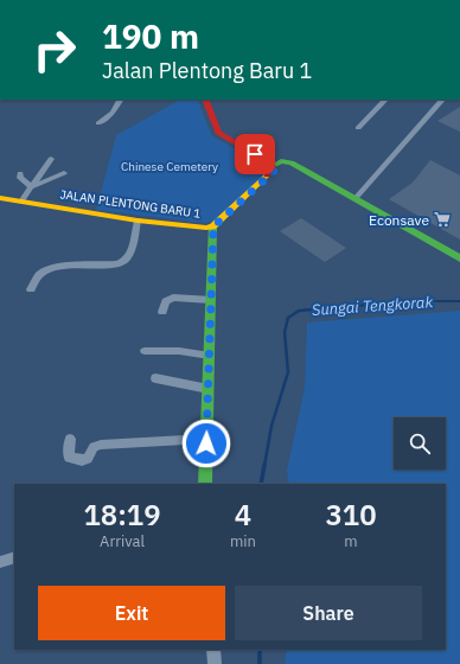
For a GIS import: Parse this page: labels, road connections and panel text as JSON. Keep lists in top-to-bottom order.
{
  "streets": {
    "street": ["JALAN PLENTONG BARU 1"]
  },
  "water": ["Sungai Tengkorak"],
  "parks": ["Chinese Cemetery"],
  "places": {
    "supermarket": ["Econsave"]
  },
  "page": {
    "turn": ["190 m", "Jalan Plentong Baru 1"],
    "eta": [
      "18:19",
      "Arrival",
      "4",
      "min",
      "310",
      "m"
    ],
    "buttons": ["Exit", "Share"]
  }
}
